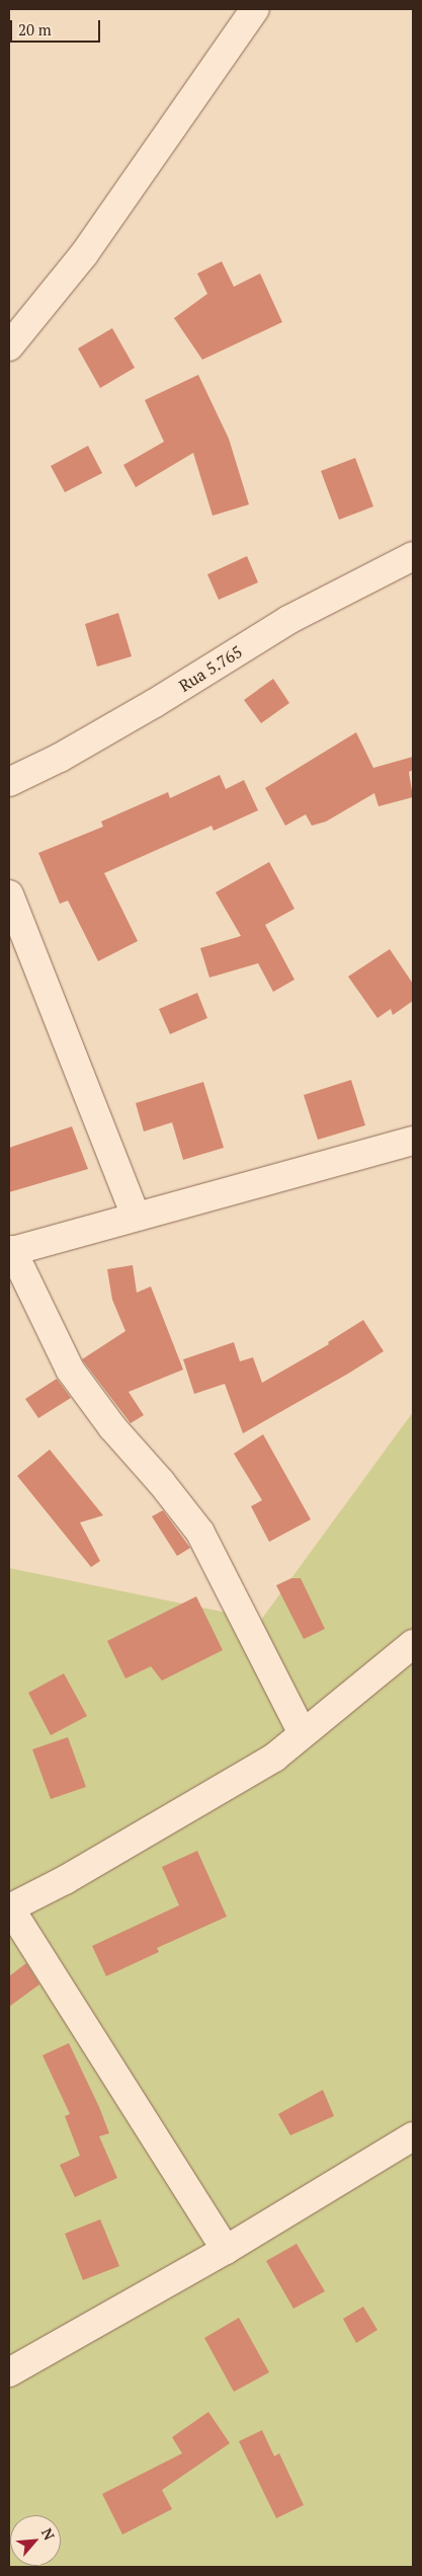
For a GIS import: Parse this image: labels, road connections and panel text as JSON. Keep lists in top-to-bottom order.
{
  "streets": {
    "street": ["Rua 5.765"]
  },
  "scale_bar": "20 m",
  "north": "top right"
}
